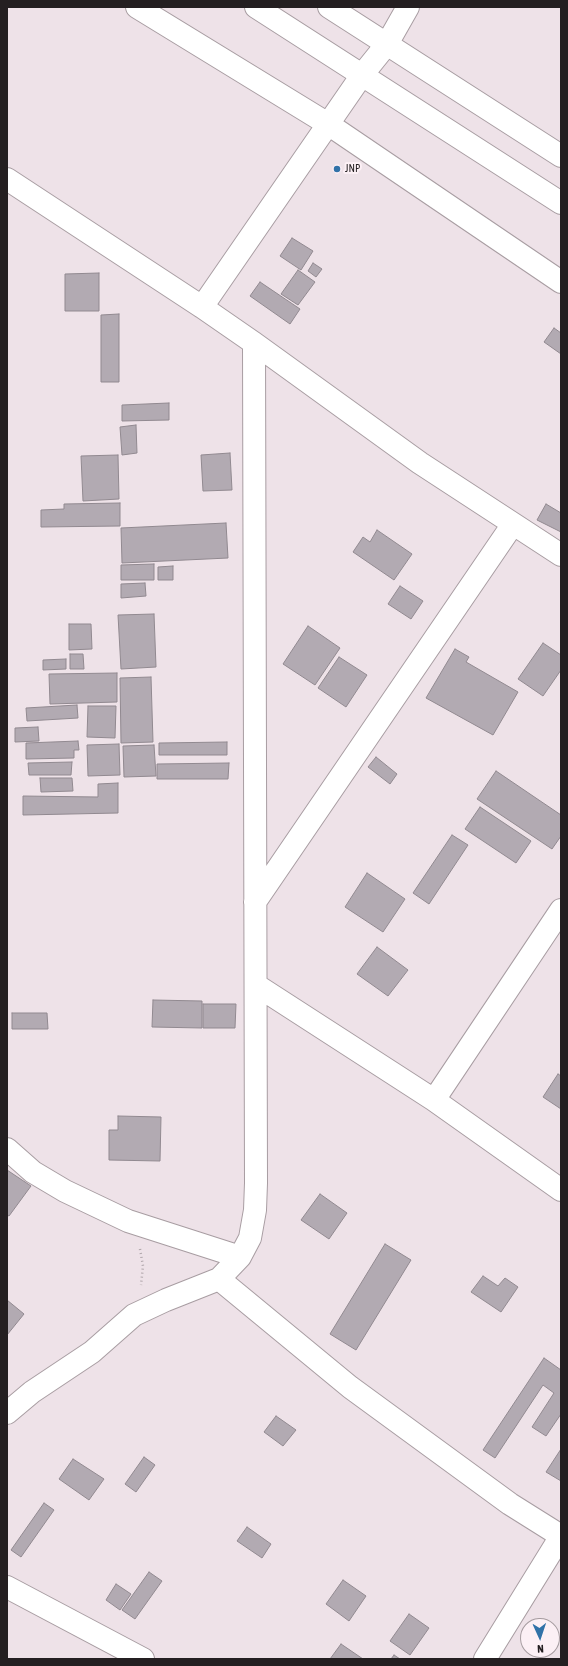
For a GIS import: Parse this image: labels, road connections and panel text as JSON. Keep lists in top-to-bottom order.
{
  "places": ["JNP"],
  "north": "bottom"
}
